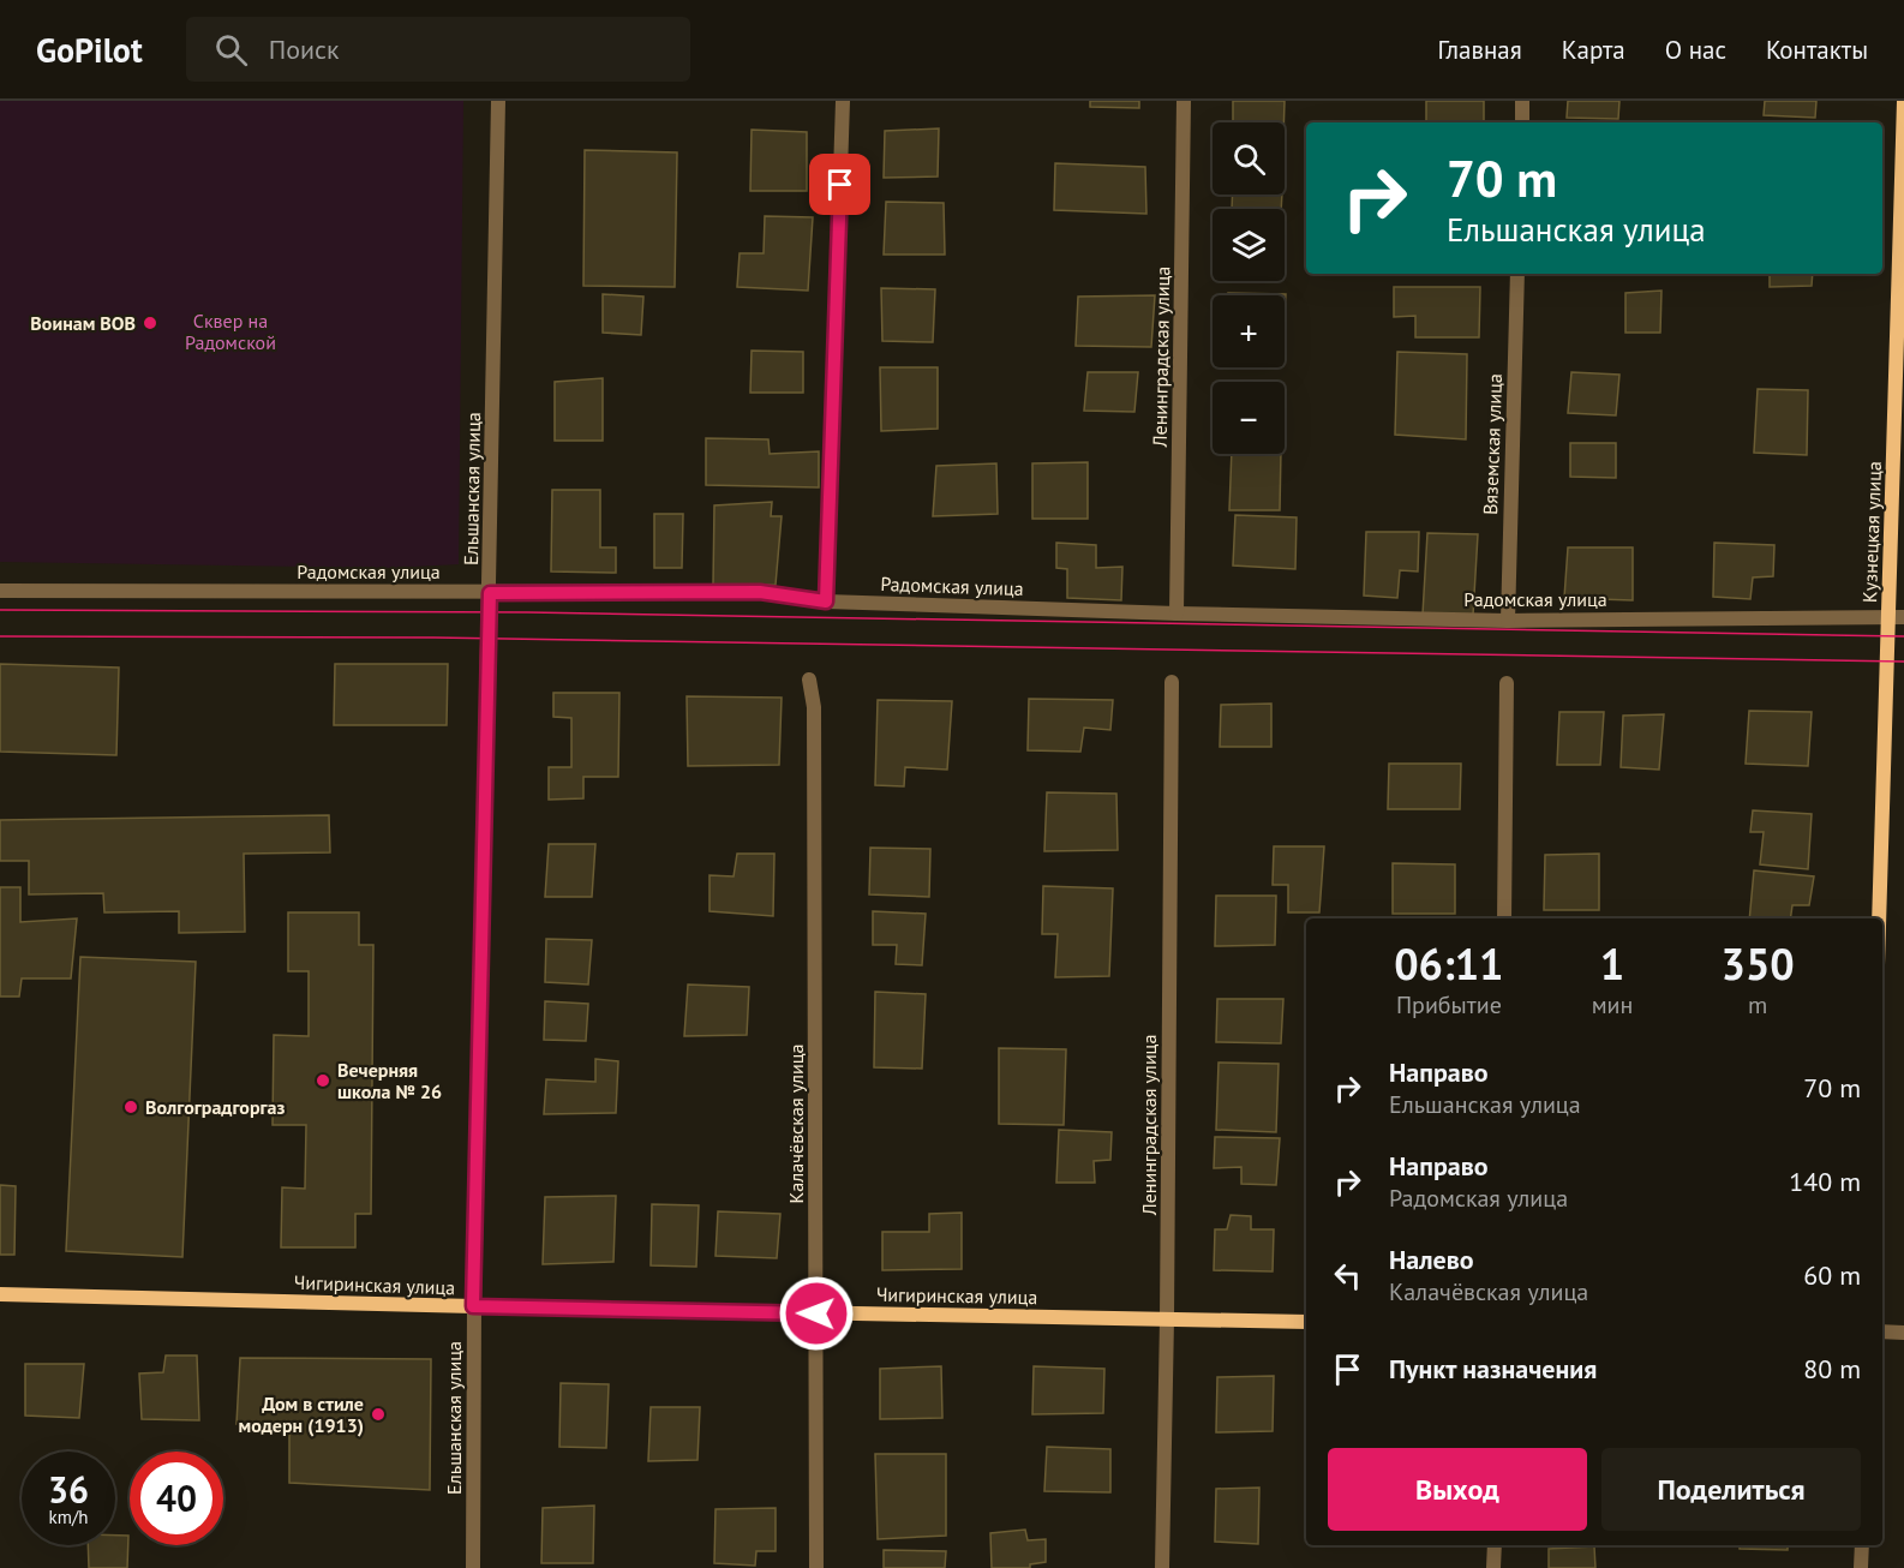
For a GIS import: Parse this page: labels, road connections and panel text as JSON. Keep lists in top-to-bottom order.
{
  "streets": {
    "street": [
      "Ленинградская улица",
      "Вяземская улица",
      "Ельшанская улица",
      "Кузнецкая улица",
      "Радомская улица",
      "Калачёвская улица",
      "Чигиринская улица"
    ]
  },
  "crossings": [
    ["Ленинградская улица", "Радомская улица"],
    ["Ленинградская улица", "Чигиринская улица"],
    ["Вяземская улица", "Радомская улица"],
    ["Ельшанская улица", "Радомская улица"],
    ["Ельшанская улица", "Чигиринская улица"],
    ["Кузнецкая улица", "Радомская улица"],
    ["Калачёвская улица", "Чигиринская улица"]
  ],
  "parks": ["Сквер на Радомской"],
  "places": [
    "Воинам ВОВ",
    "Вечерняя школа № 26",
    "Волгоградгоргаз",
    "Дом в стиле модерн (1913)"
  ],
  "page": {
    "header": "GoPilot",
    "search": "Поиск",
    "nav": [
      "Главная",
      "Карта",
      "О нас",
      "Контакты"
    ],
    "map_buttons": ["+", "−"],
    "turn": ["70 m", "Ельшанская улица"],
    "eta": [
      "06:11",
      "Прибытие",
      "1",
      "мин",
      "350",
      "m"
    ],
    "list": [
      {
        "name": "Направо",
        "note": "Ельшанская улица",
        "value": "70 m"
      },
      {
        "name": "Направо",
        "note": "Радомская улица",
        "value": "140 m"
      },
      {
        "name": "Налево",
        "note": "Калачёвская улица",
        "value": "60 m"
      },
      {
        "name": "Пункт назначения",
        "value": "80 m"
      }
    ],
    "buttons": ["Выход", "Поделиться"],
    "speed": "36 km/h",
    "limit": "40"
  }
}
